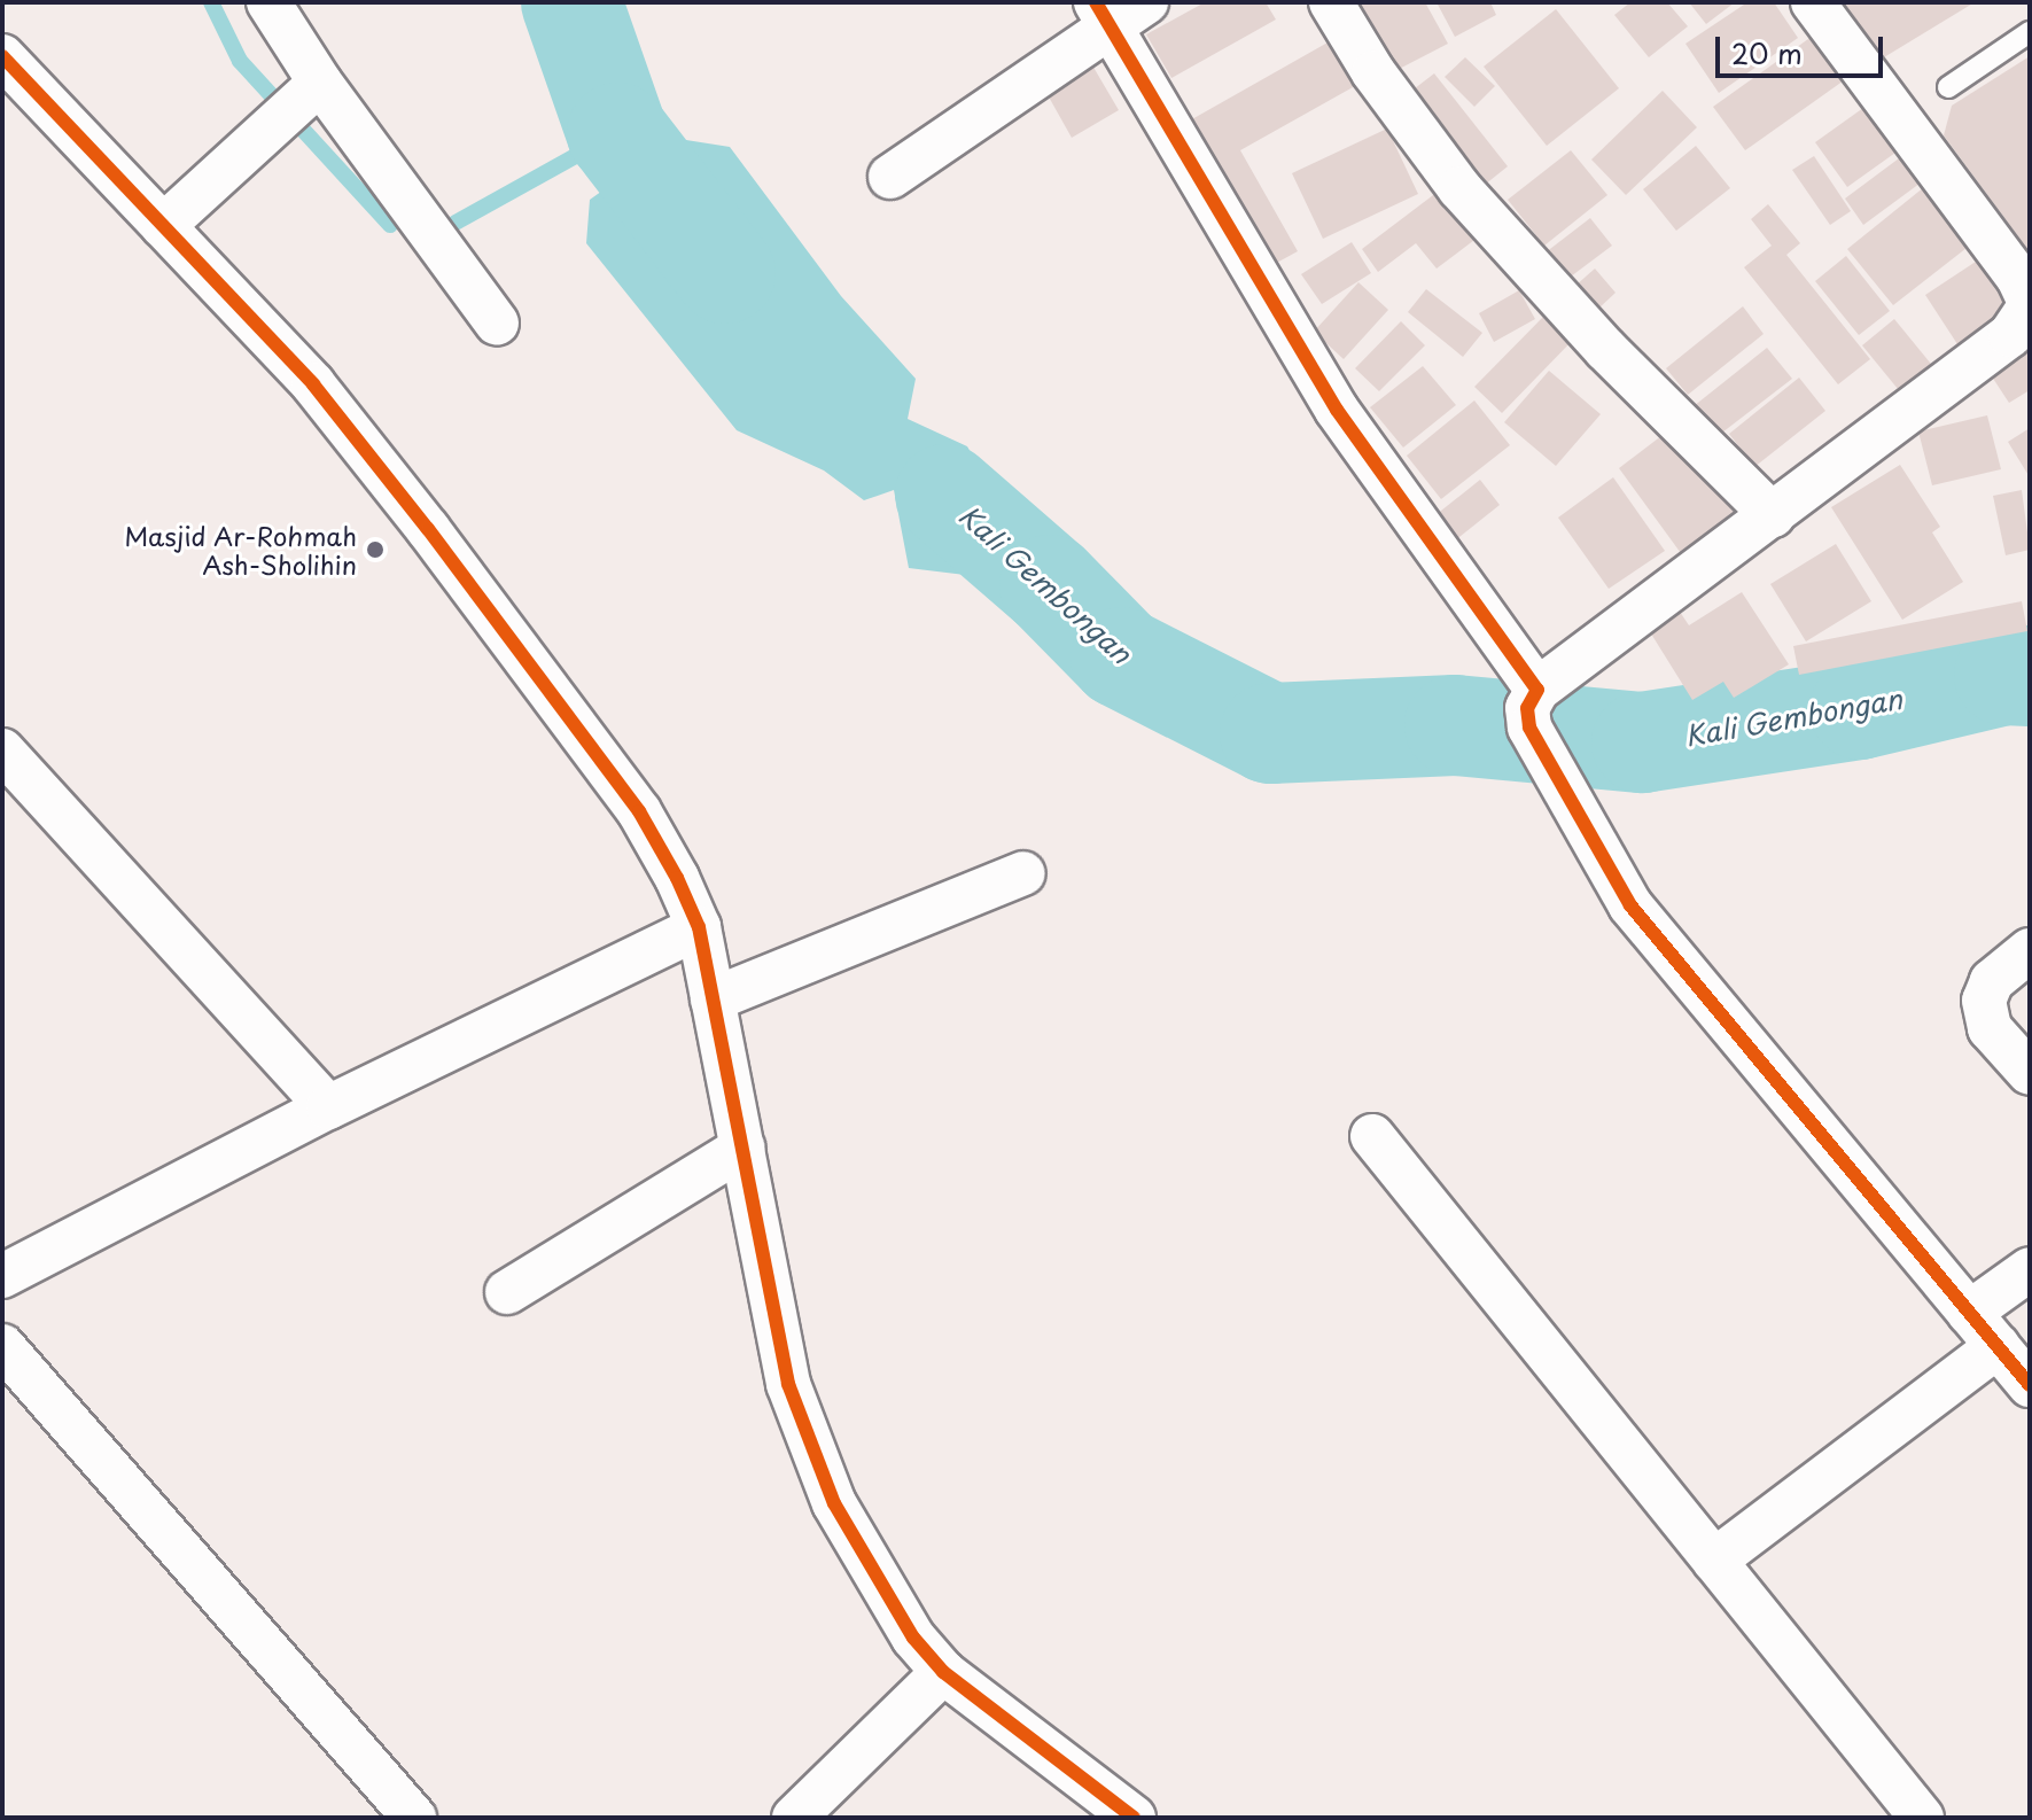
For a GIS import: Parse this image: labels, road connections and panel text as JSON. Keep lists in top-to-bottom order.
{
  "water": ["Kali Gembongan"],
  "places": ["Masjid Ar-Rohmah Ash-Sholihin"],
  "scale_bar": "20 m"
}
